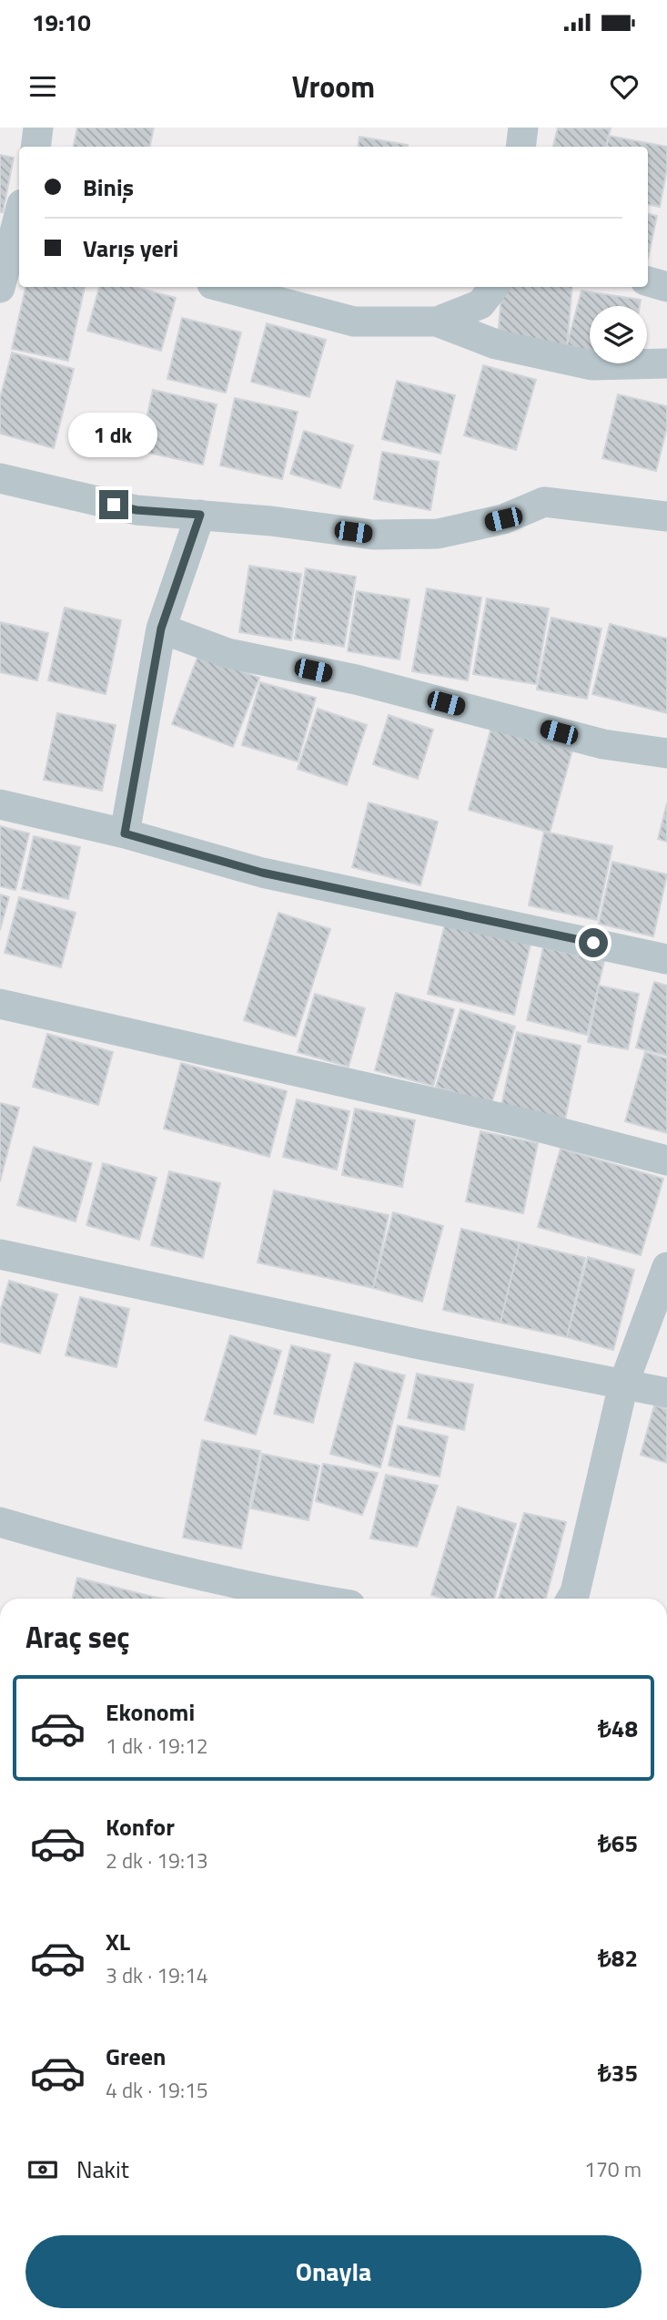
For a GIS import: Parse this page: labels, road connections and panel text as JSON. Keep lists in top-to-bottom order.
{
  "page": {
    "status": "19:10",
    "header": "Vroom",
    "banner": ["Biniş", "Varış yeri"],
    "bubble": "1 dk",
    "heading": "Araç seç",
    "list": [
      {
        "name": "Ekonomi",
        "note": "1 dk · 19:12",
        "value": "₺48"
      },
      {
        "name": "Konfor",
        "note": "2 dk · 19:13",
        "value": "₺65"
      },
      {
        "name": "XL",
        "note": "3 dk · 19:14",
        "value": "₺82"
      },
      {
        "name": "Green",
        "note": "4 dk · 19:15",
        "value": "₺35"
      }
    ],
    "pay": ["Nakit", "170 m"],
    "buttons": "Onayla"
  }
}
